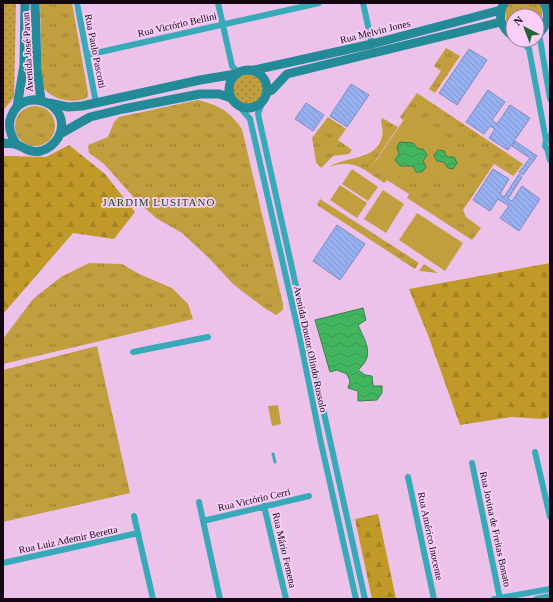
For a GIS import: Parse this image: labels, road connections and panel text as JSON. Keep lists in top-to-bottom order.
{
  "streets": {
    "street": [
      "Rua Victório Bellini",
      "Rua Melvin Jones",
      "Rua Paulo Pascotti",
      "Avenida José Pavan",
      "Avenida Doutor Olindo Russolo",
      "Rua Victório Cerri",
      "Rua Jovina de Freitas Bonato",
      "Rua Américo Inocente",
      "Rua Luiz Ademir Beretta",
      "Rua Mário Femena"
    ]
  },
  "crossings": [
    ["Rua Victório Bellini", "Rua Paulo Pascotti"],
    ["Rua Melvin Jones", "Avenida Doutor Olindo Russolo"],
    ["Rua Victório Cerri", "Rua Mário Femena"]
  ],
  "districts": ["JARDIM LUSITANO"],
  "north": "top left"
}
